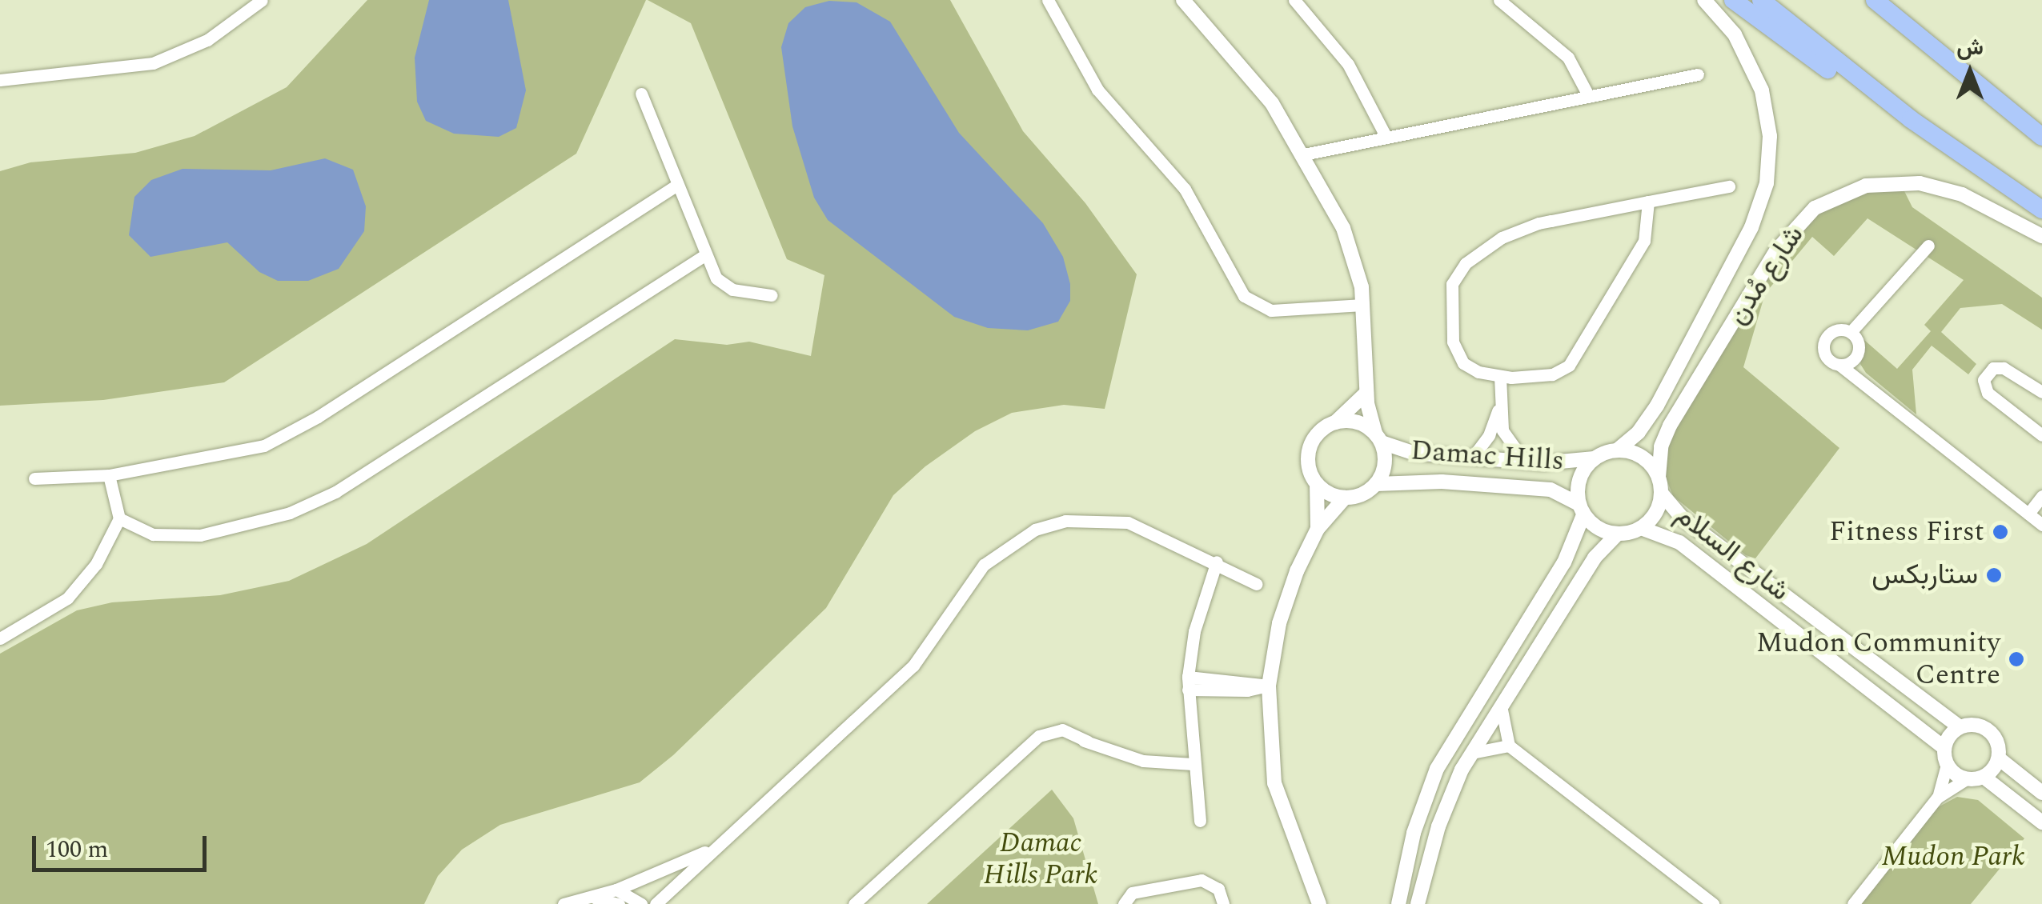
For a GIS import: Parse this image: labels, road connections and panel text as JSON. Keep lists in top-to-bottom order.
{
  "streets": {
    "street": ["شارع مُدن", "Damac Hills", "شارع السلام"]
  },
  "crossings": [
    ["شارع مُدن", "Damac Hills"],
    ["شارع مُدن", "شارع السلام"],
    ["Damac Hills", "شارع السلام"]
  ],
  "parks": ["Damac Hills Park", "Mudon Park"],
  "places": ["Fitness First", "ستاربكس", "Mudon Community Centre"],
  "scale_bar": "100 m",
  "north": "top"
}
